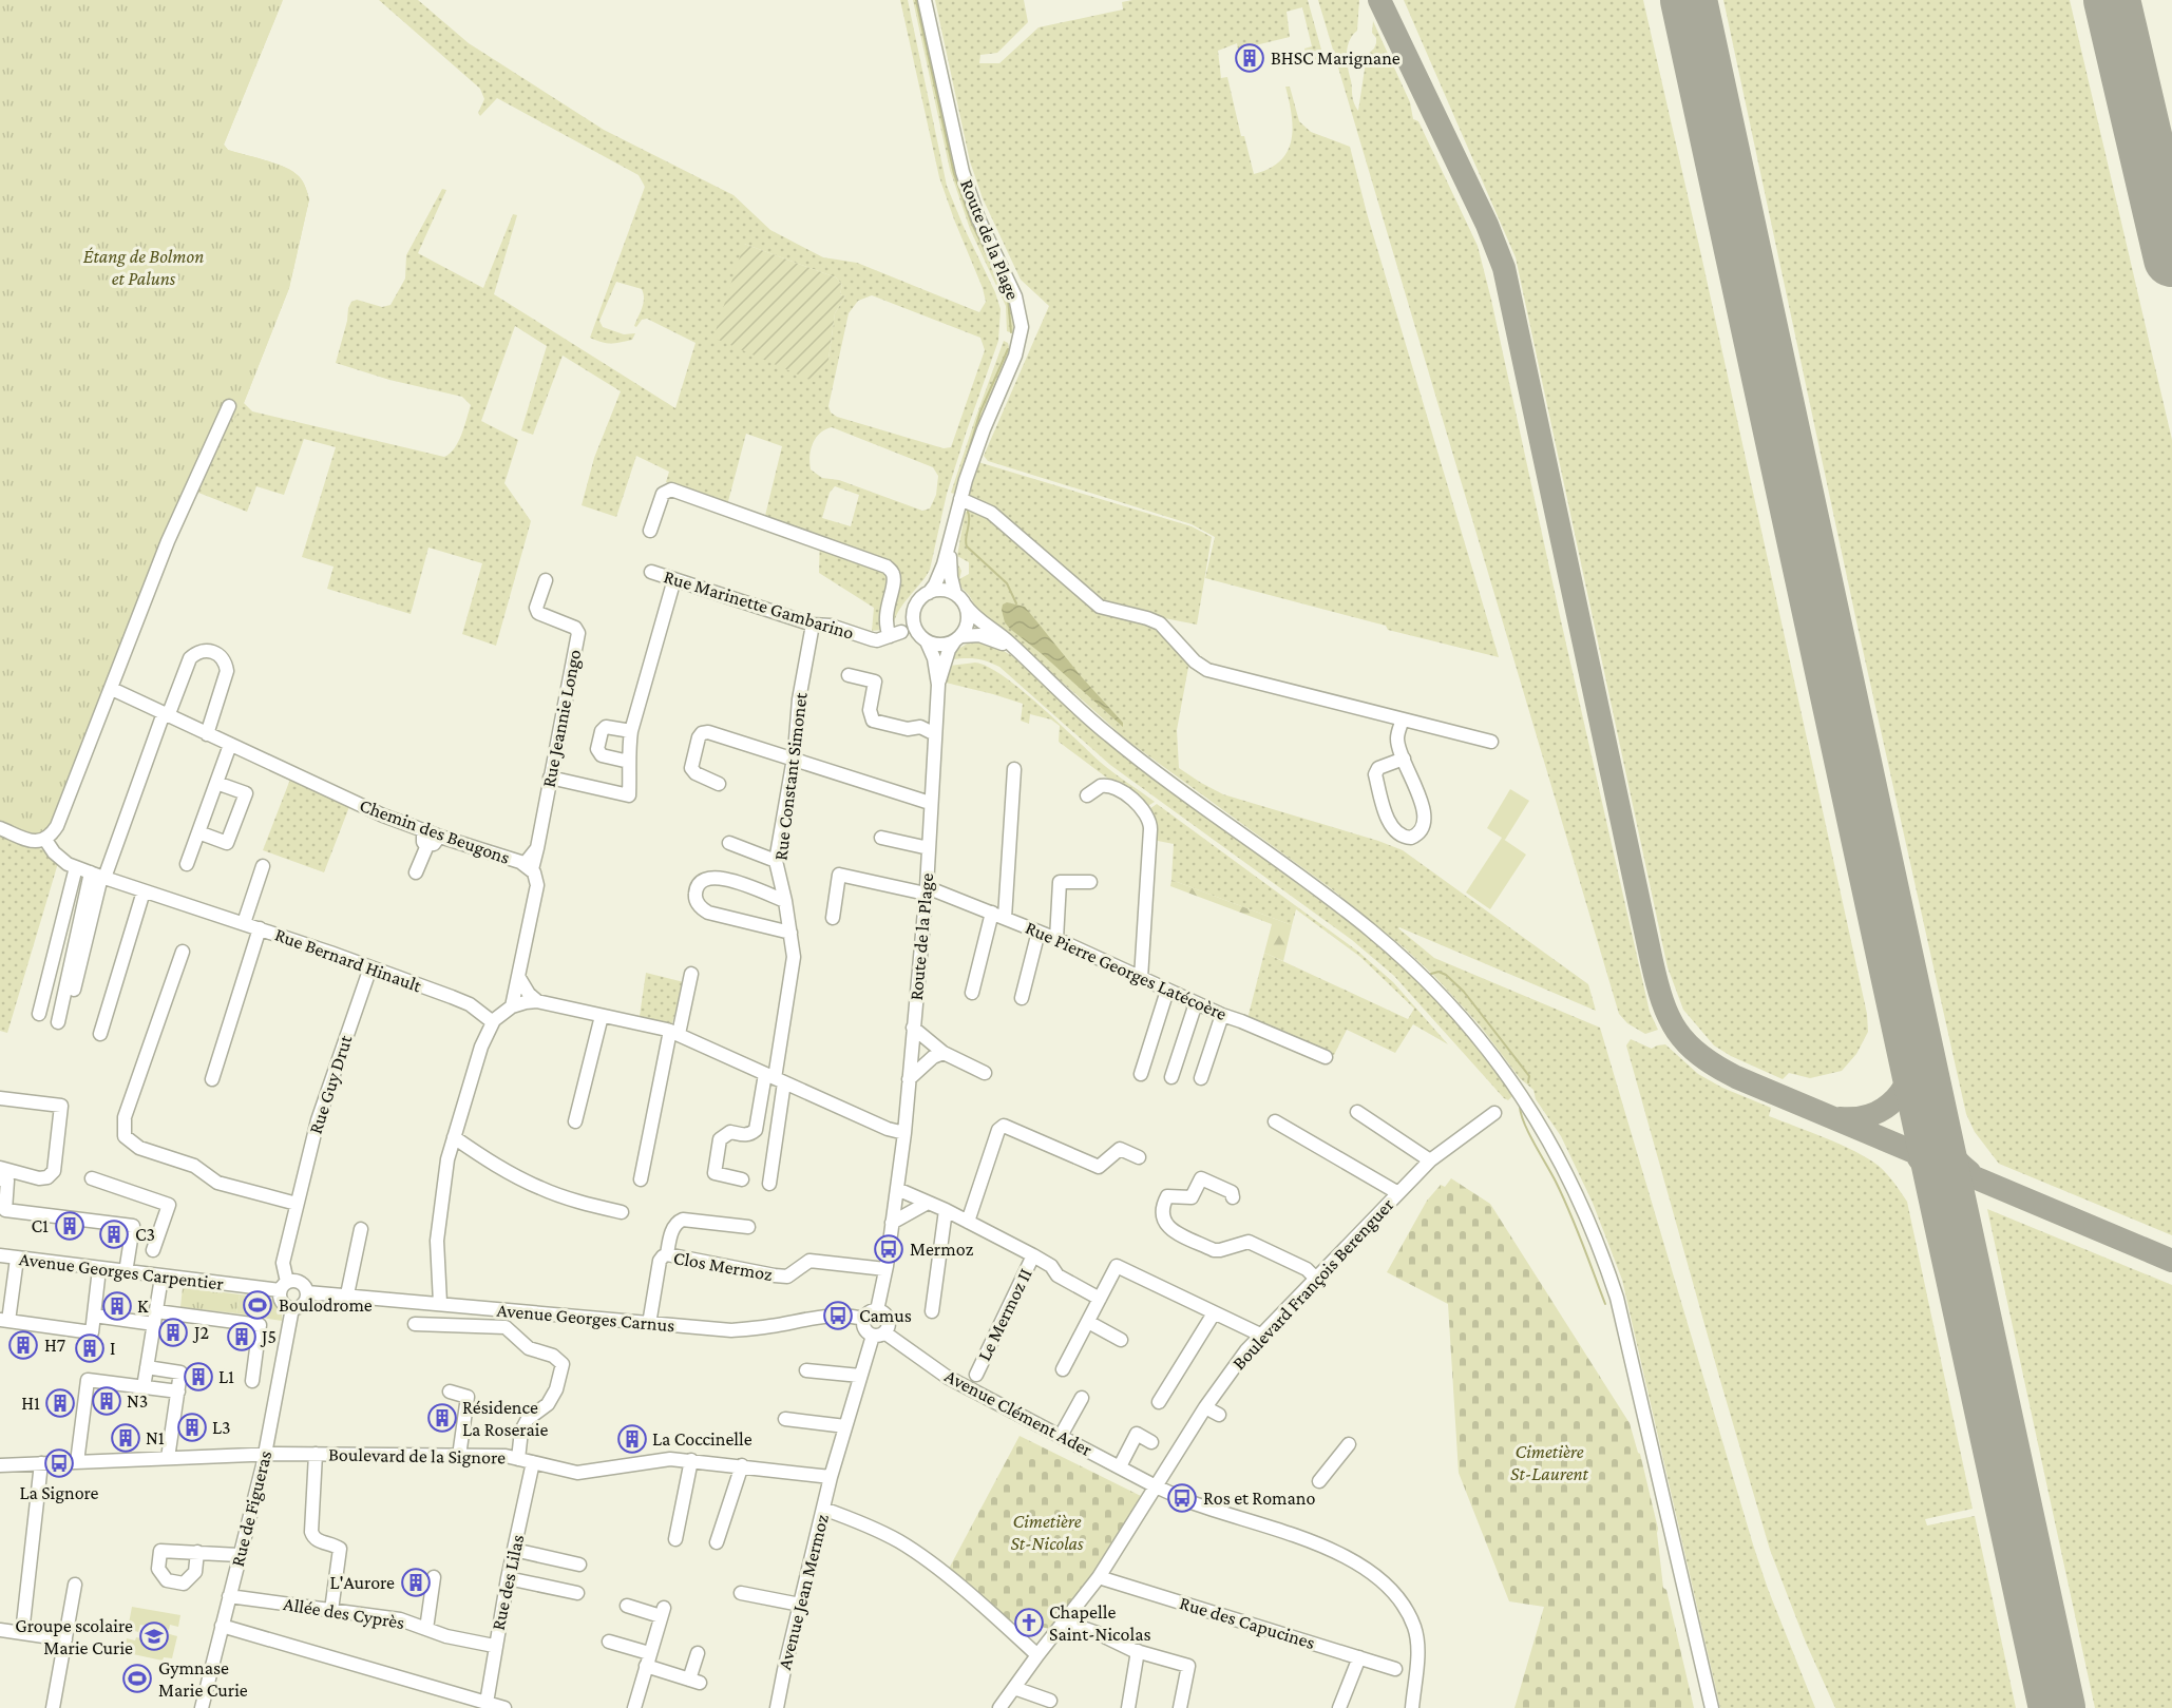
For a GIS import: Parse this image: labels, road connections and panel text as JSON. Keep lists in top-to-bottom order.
{
  "streets": {
    "street": [
      "Route de la Plage",
      "Rue Marinette Gambarino",
      "Rue Jeannie Longo",
      "Rue Constant Simonet",
      "Chemin des Beugons",
      "Rue Bernard Hinault",
      "Rue Pierre Georges Latécoère",
      "Rue Guy Drut",
      "Clos Mermoz",
      "Avenue Georges Carpentier",
      "Boulevard François Berenguer",
      "Le Mermoz II",
      "Avenue Georges Carnus",
      "Avenue Clément Ader",
      "Boulevard de la Signore",
      "Rue de Figueras",
      "Rue des Lilas",
      "Avenue Jean Mermoz",
      "Allée des Cyprès",
      "Rue des Capucines"
    ]
  },
  "crossings": [
    ["Route de la Plage", "Rue Marinette Gambarino"],
    ["Route de la Plage", "Rue Pierre Georges Latécoère"],
    ["Route de la Plage", "Clos Mermoz"],
    ["Route de la Plage", "Avenue Georges Carnus"],
    ["Route de la Plage", "Avenue Clément Ader"],
    ["Rue Marinette Gambarino", "Rue Constant Simonet"],
    ["Rue Jeannie Longo", "Chemin des Beugons"],
    ["Rue Bernard Hinault", "Rue Guy Drut"],
    ["Rue Guy Drut", "Avenue Georges Carpentier"],
    ["Rue Guy Drut", "Avenue Georges Carnus"],
    ["Rue Guy Drut", "Rue de Figueras"],
    ["Clos Mermoz", "Avenue Georges Carnus"],
    ["Avenue Georges Carpentier", "Avenue Georges Carnus"],
    ["Avenue Georges Carpentier", "Rue de Figueras"],
    ["Boulevard François Berenguer", "Avenue Clément Ader"],
    ["Boulevard François Berenguer", "Rue des Capucines"],
    ["Avenue Georges Carnus", "Avenue Clément Ader"],
    ["Avenue Georges Carnus", "Rue de Figueras"],
    ["Boulevard de la Signore", "Rue de Figueras"],
    ["Boulevard de la Signore", "Rue des Lilas"],
    ["Boulevard de la Signore", "Avenue Jean Mermoz"],
    ["Rue de Figueras", "Allée des Cyprès"],
    ["Rue des Lilas", "Allée des Cyprès"]
  ],
  "parks": ["Étang de Bolmon et Paluns", "Cimetière St-Laurent", "Cimetière St-Nicolas"],
  "places": {
    "building": [
      "BHSC Marignane",
      "C1",
      "C3",
      "K",
      "J2",
      "J5",
      "H7",
      "I",
      "L1",
      "N3",
      "H1",
      "Résidence La Roseraie",
      "L3",
      "N1",
      "La Coccinelle",
      "L'Aurore"
    ],
    "bus stop": [
      "Mermoz",
      "Camus",
      "La Signore",
      "Ros et Romano"
    ],
    "sports": ["Boulodrome", "Gymnase Marie Curie"],
    "church": ["Chapelle Saint-Nicolas"],
    "school or university": ["Groupe scolaire Marie Curie"]
  }
}
